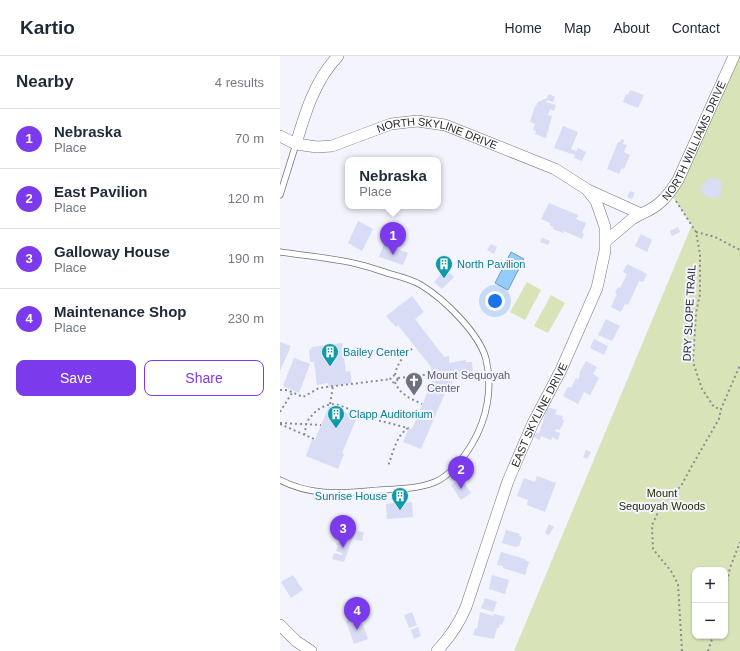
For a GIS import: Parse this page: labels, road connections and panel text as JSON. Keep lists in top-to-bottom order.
{
  "streets": {
    "street": ["NORTH SKYLINE DRIVE", "NORTH WILLIAMS DRIVE", "EAST SKYLINE DRIVE"],
    "path": ["DRY SLOPE TRAIL"]
  },
  "crossings": [
    ["NORTH SKYLINE DRIVE", "EAST SKYLINE DRIVE"],
    ["NORTH WILLIAMS DRIVE", "DRY SLOPE TRAIL"],
    ["NORTH WILLIAMS DRIVE", "EAST SKYLINE DRIVE"]
  ],
  "parks": ["Mount Sequoyah Woods"],
  "places": {
    "building": [
      "North Pavilion",
      "Bailey Center",
      "Clapp Auditorium",
      "Sunrise House"
    ],
    "church": ["Mount Sequoyah Center"]
  },
  "page": {
    "header": "Kartio",
    "nav": [
      "Home",
      "Map",
      "About",
      "Contact"
    ],
    "heading": ["Nearby", "4 results"],
    "list": [
      {
        "mark": "1",
        "name": "Nebraska",
        "note": "Place",
        "value": "70 m"
      },
      {
        "mark": "2",
        "name": "East Pavilion",
        "note": "Place",
        "value": "120 m"
      },
      {
        "mark": "3",
        "name": "Galloway House",
        "note": "Place",
        "value": "190 m"
      },
      {
        "mark": "4",
        "name": "Maintenance Shop",
        "note": "Place",
        "value": "230 m"
      }
    ],
    "popup": ["Nebraska", "Place"],
    "pins": [
      "1",
      "2",
      "3",
      "4"
    ],
    "buttons": ["Save", "Share"],
    "map_buttons": ["+", "−"]
  }
}
